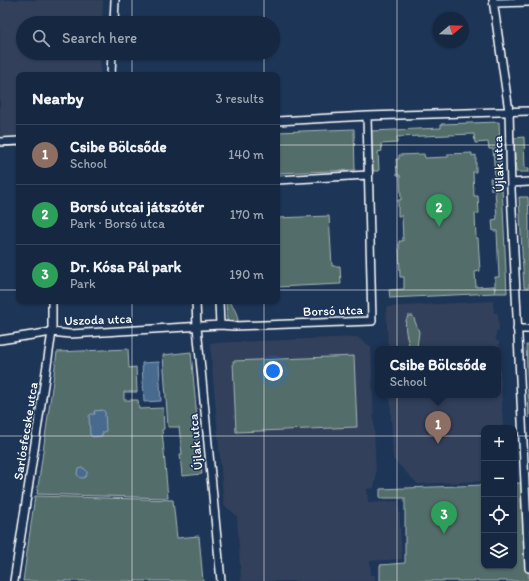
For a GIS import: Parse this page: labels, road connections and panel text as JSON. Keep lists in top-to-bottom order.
{
  "streets": {
    "street": [
      "Újlak utca",
      "Borsó utca",
      "Uszoda utca",
      "Sarlósfecske utca"
    ]
  },
  "crossings": [
    ["Újlak utca", "Borsó utca"],
    ["Újlak utca", "Uszoda utca"],
    ["Borsó utca", "Uszoda utca"],
    ["Uszoda utca", "Sarlósfecske utca"]
  ],
  "north": "right",
  "page": {
    "search": "Search here",
    "heading": ["Nearby", "3 results"],
    "list": [
      {
        "mark": "1",
        "name": "Csibe Bölcsőde",
        "note": "School",
        "value": "140 m"
      },
      {
        "mark": "2",
        "name": "Borsó utcai játszótér",
        "note": "Park · Borsó utca",
        "value": "170 m"
      },
      {
        "mark": "3",
        "name": "Dr. Kósa Pál park",
        "note": "Park",
        "value": "190 m"
      }
    ],
    "pins": ["2", "1", "3"],
    "popup": ["Csibe Bölcsőde", "School"],
    "map_buttons": ["+", "−"]
  }
}
